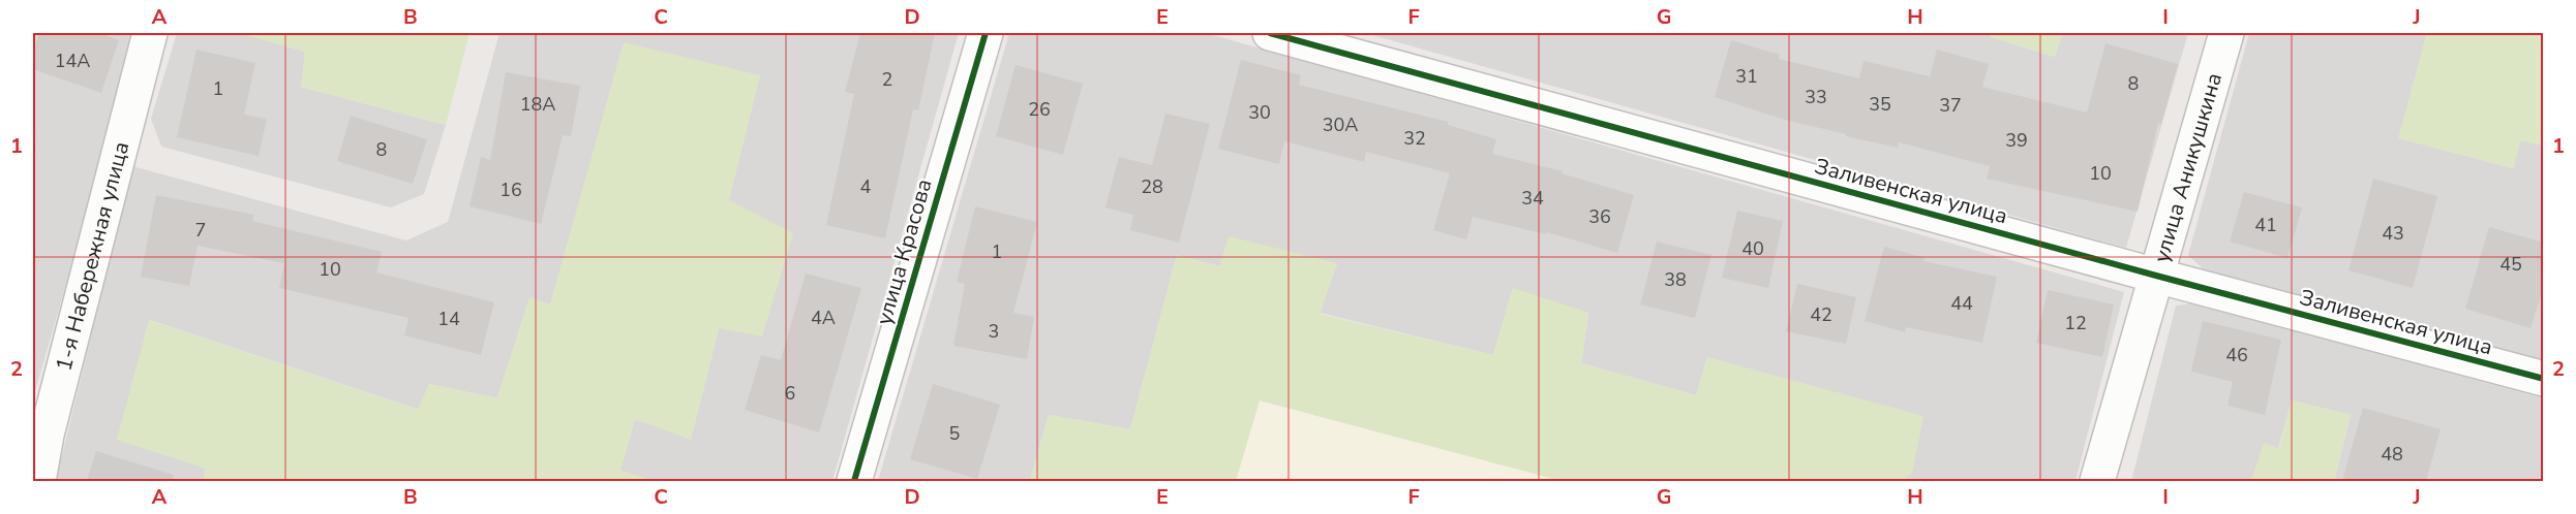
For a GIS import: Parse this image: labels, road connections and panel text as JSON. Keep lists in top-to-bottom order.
{
  "streets": {
    "street": [
      "улица Аникушкина",
      "Заливенская улица",
      "улица Красова",
      "1-я Набережная улица"
    ]
  },
  "crossings": [
    ["улица Аникушкина", "Заливенская улица"]
  ],
  "house_numbers": [
    "14А",
    "31",
    "2",
    "8",
    "1",
    "33",
    "18А",
    "35",
    "37",
    "26",
    "30",
    "30А",
    "32",
    "39",
    "8",
    "10",
    "4",
    "28",
    "16",
    "34",
    "36",
    "41",
    "7",
    "43",
    "40",
    "1",
    "45",
    "10",
    "38",
    "44",
    "42",
    "4А",
    "14",
    "12",
    "3",
    "46",
    "6",
    "5",
    "48"
  ],
  "grid": {
    "columns": [
      "A",
      "B",
      "C",
      "D",
      "E",
      "F",
      "G",
      "H",
      "I",
      "J"
    ],
    "rows": ["1", "2"]
  }
}
